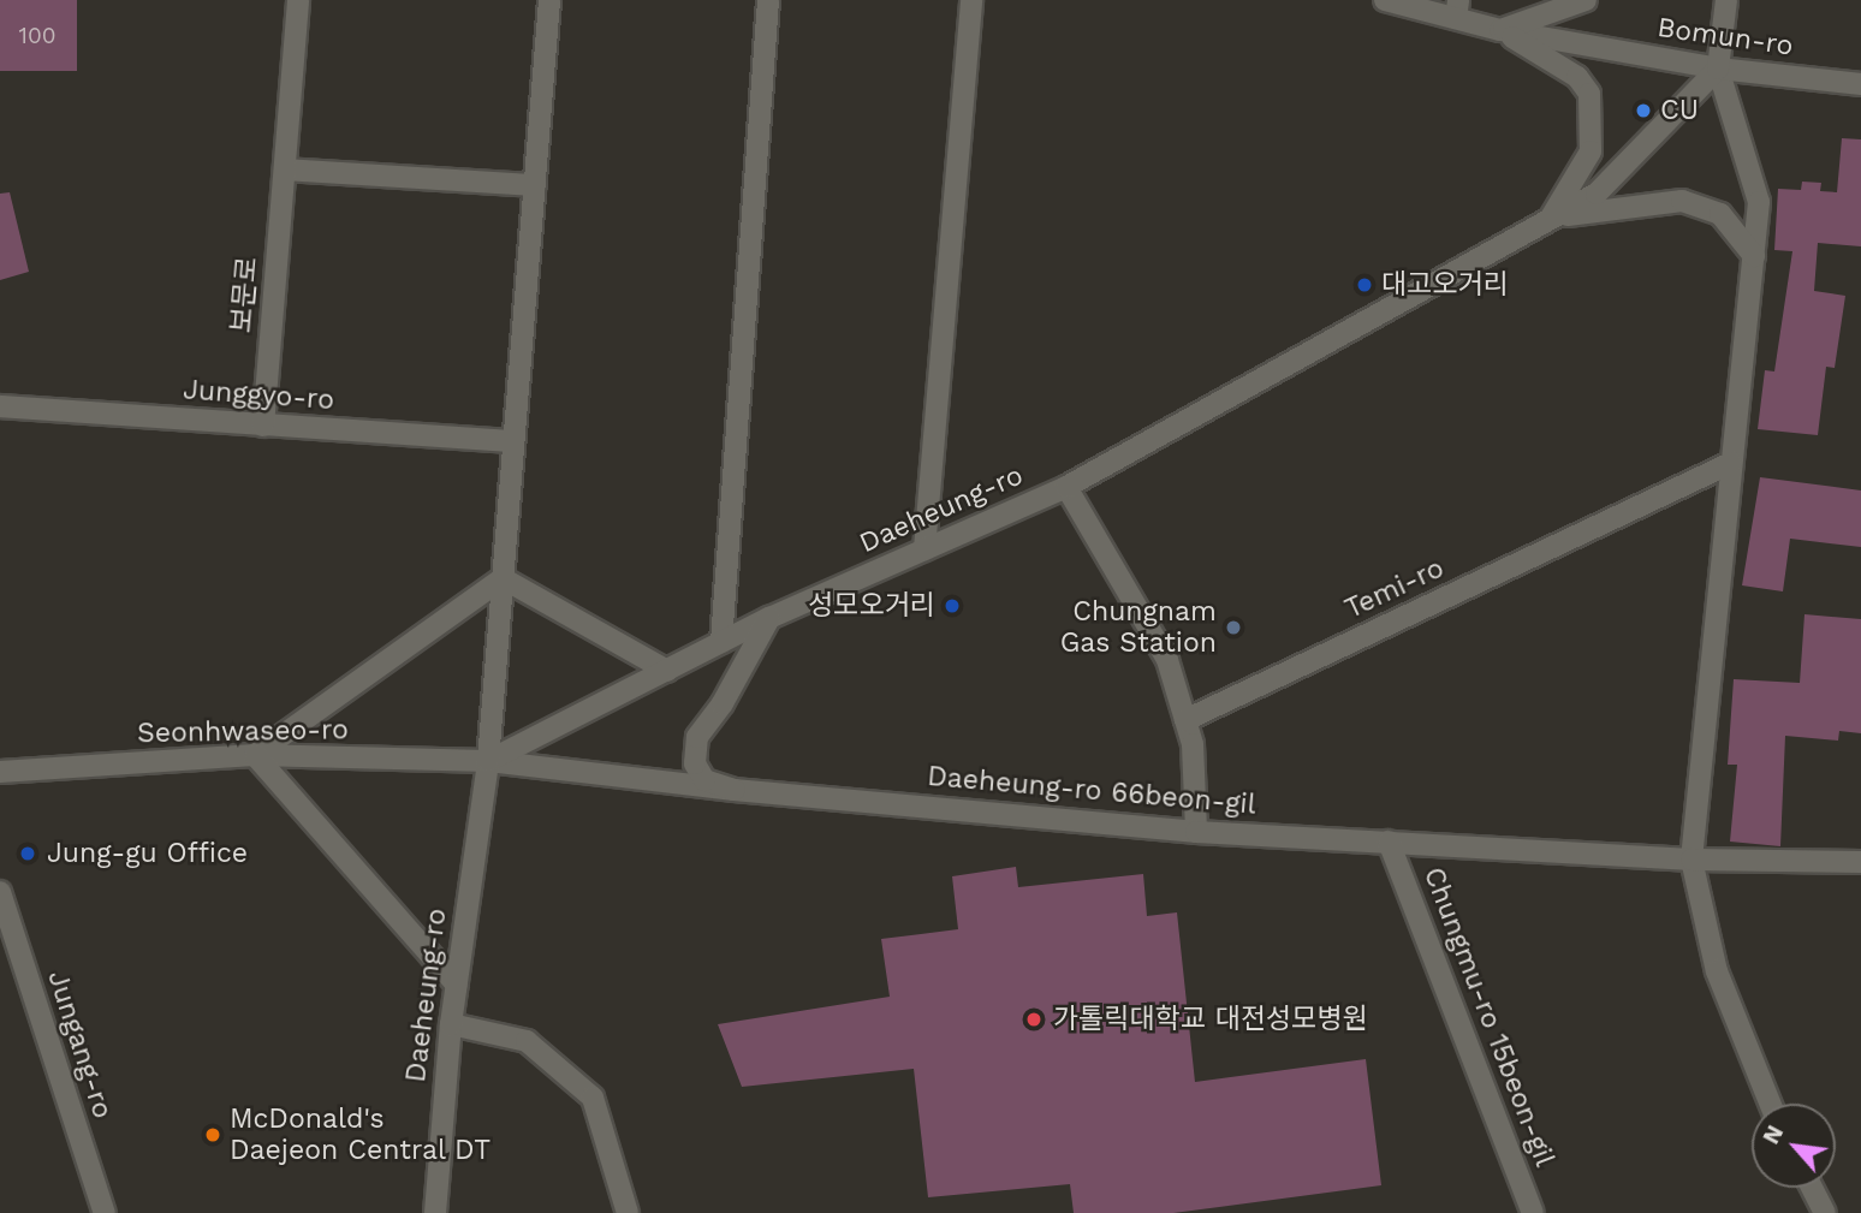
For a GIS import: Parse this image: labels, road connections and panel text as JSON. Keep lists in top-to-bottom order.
{
  "streets": {
    "street": [
      "Bomun-ro",
      "보문로",
      "Junggyo-ro",
      "Daeheung-ro",
      "Temi-ro",
      "Seonhwaseo-ro",
      "Daeheung-ro 66beon-gil",
      "Chungmu-ro 15beon-gil",
      "Jungang-ro"
    ]
  },
  "crossings": [
    ["Bomun-ro", "Daeheung-ro"],
    ["보문로", "Junggyo-ro"],
    ["Daeheung-ro", "Seonhwaseo-ro"],
    ["Daeheung-ro", "Daeheung-ro 66beon-gil"],
    ["Seonhwaseo-ro", "Daeheung-ro 66beon-gil"],
    ["Daeheung-ro 66beon-gil", "Chungmu-ro 15beon-gil"]
  ],
  "places": [
    "CU",
    "대고오거리",
    "성모오거리",
    "Chungnam Gas Station",
    "Jung-gu Office",
    "가톨릭대학교 대전성모병원",
    "McDonald's Daejeon Central DT"
  ],
  "house_numbers": ["100"],
  "north": "top left"
}
